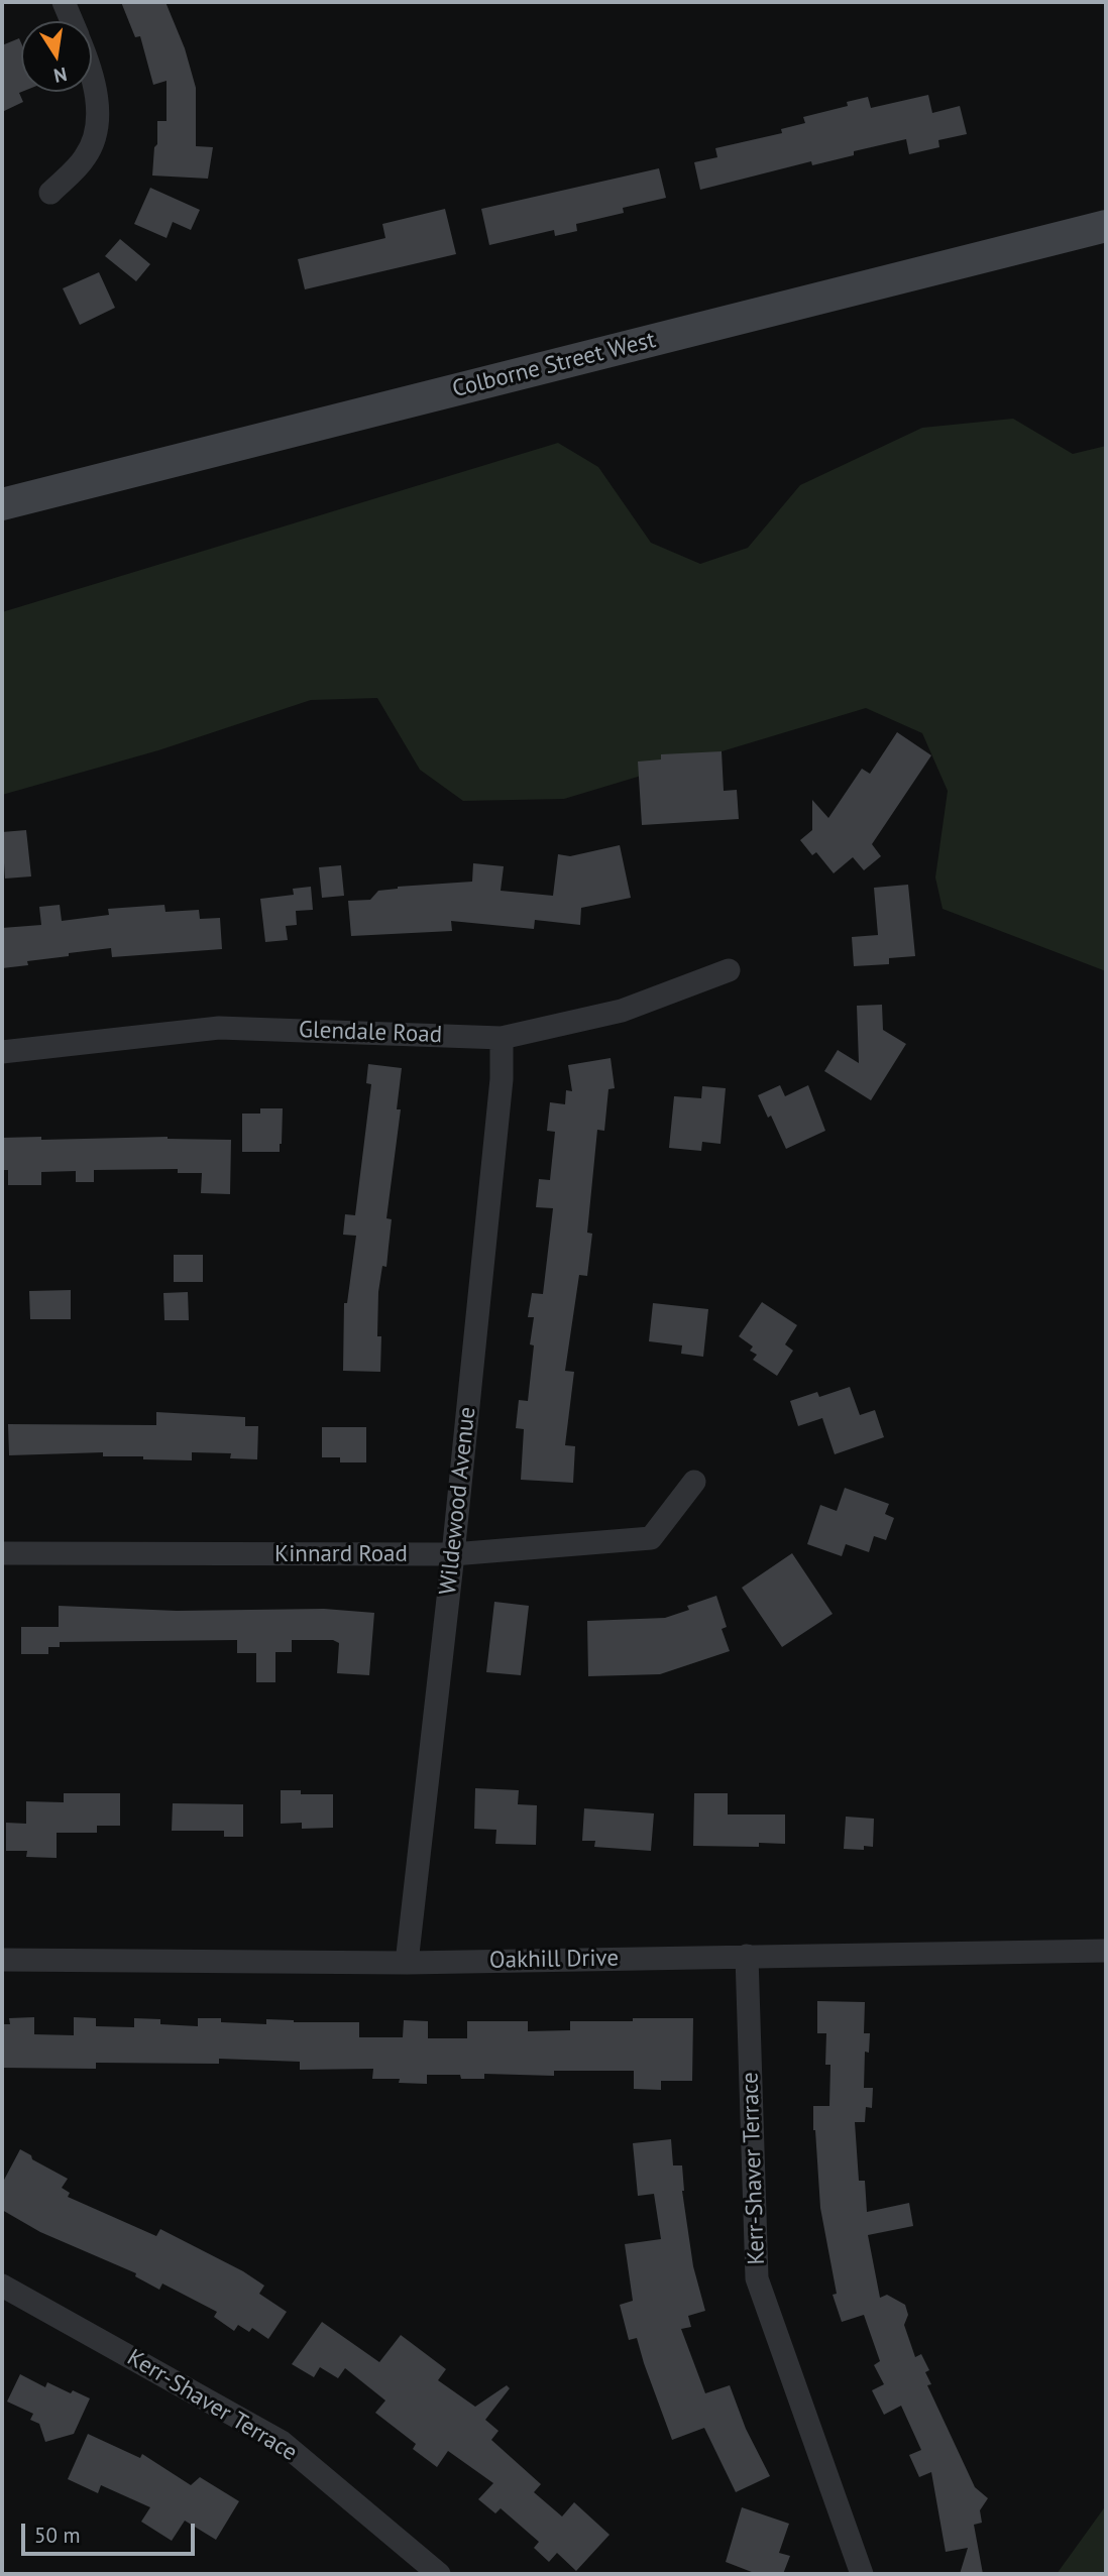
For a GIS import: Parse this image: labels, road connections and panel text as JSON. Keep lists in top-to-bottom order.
{
  "streets": {
    "main road": ["Colborne Street West"],
    "street": [
      "Glendale Road",
      "Wildewood Avenue",
      "Kinnard Road",
      "Oakhill Drive",
      "Kerr-Shaver Terrace"
    ]
  },
  "crossings": [
    ["Glendale Road", "Wildewood Avenue"],
    ["Wildewood Avenue", "Kinnard Road"],
    ["Wildewood Avenue", "Oakhill Drive"],
    ["Oakhill Drive", "Kerr-Shaver Terrace"]
  ],
  "scale_bar": "50 m",
  "north": "bottom"
}
